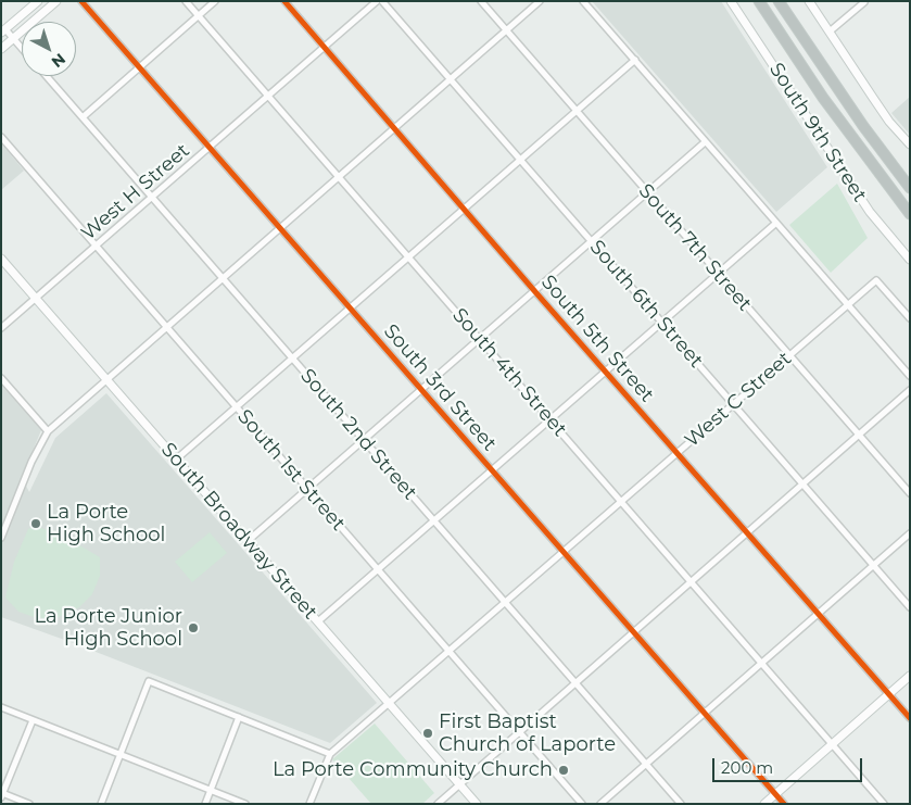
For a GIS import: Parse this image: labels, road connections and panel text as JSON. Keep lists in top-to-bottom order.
{
  "streets": {
    "main road": ["South 9th Street", "South Broadway Street"],
    "street": [
      "West H Street",
      "South 7th Street",
      "South 6th Street",
      "South 5th Street",
      "South 4th Street",
      "South 3rd Street",
      "West C Street",
      "South 2nd Street",
      "South 1st Street"
    ]
  },
  "crossings": [
    ["West H Street", "South 5th Street"],
    ["West H Street", "South 4th Street"],
    ["West H Street", "South 3rd Street"],
    ["West H Street", "South 2nd Street"],
    ["West H Street", "South 1st Street"],
    ["West H Street", "South Broadway Street"],
    ["South 7th Street", "West C Street"],
    ["South 6th Street", "West C Street"],
    ["South 5th Street", "West C Street"],
    ["South 4th Street", "West C Street"],
    ["South 3rd Street", "West C Street"],
    ["West C Street", "South 2nd Street"],
    ["West C Street", "South 1st Street"],
    ["West C Street", "South Broadway Street"]
  ],
  "places": [
    "La Porte High School",
    "La Porte Junior High School",
    "First Baptist Church of Laporte",
    "La Porte Community Church"
  ],
  "scale_bar": "200 m",
  "north": "bottom right"
}
